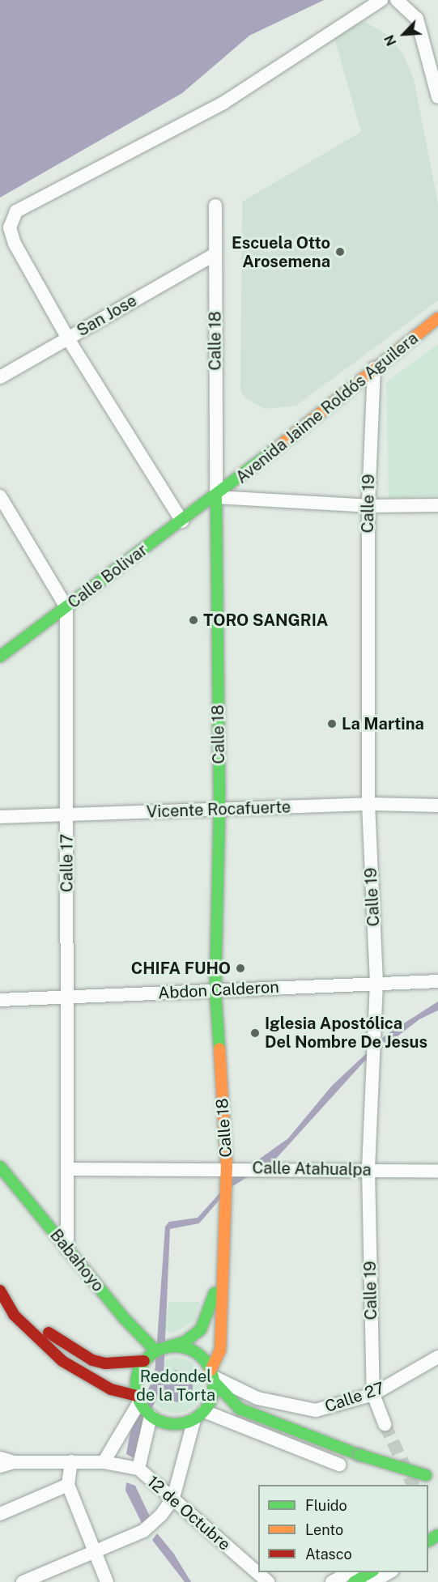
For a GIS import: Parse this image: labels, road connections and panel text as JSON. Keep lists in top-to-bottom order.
{
  "streets": {
    "main road": [
      "Calle 18",
      "Avenida Jaime Roldós Aguilera",
      "Calle Bolivar",
      "Babahoyo"
    ],
    "street": [
      "San Jose",
      "Calle 19",
      "Vicente Rocafuerte",
      "Calle 17",
      "Abdon Calderon",
      "Calle Atahualpa",
      "Calle 27",
      "12 de Octubre"
    ]
  },
  "crossings": [
    ["San Jose", "Calle 18"],
    ["Calle 18", "Avenida Jaime Roldós Aguilera"],
    ["Calle 18", "Calle Bolivar"],
    ["Calle 18", "Vicente Rocafuerte"],
    ["Calle 18", "Abdon Calderon"],
    ["Calle 18", "Calle Atahualpa"],
    ["Calle 18", "Babahoyo"],
    ["Calle 18", "Calle 27"],
    ["Avenida Jaime Roldós Aguilera", "Calle 19"],
    ["Avenida Jaime Roldós Aguilera", "Calle Bolivar"],
    ["Calle 19", "Vicente Rocafuerte"],
    ["Calle 19", "Abdon Calderon"],
    ["Calle 19", "Calle Atahualpa"],
    ["Calle 19", "Calle 27"],
    ["Calle Bolivar", "Calle 17"],
    ["Vicente Rocafuerte", "Calle 17"],
    ["Calle 17", "Abdon Calderon"],
    ["Calle 17", "Calle Atahualpa"],
    ["Calle 17", "Babahoyo"],
    ["Babahoyo", "Calle 27"]
  ],
  "parks": ["Redondel de la Torta"],
  "places": [
    "Escuela Otto Arosemena",
    "TORO SANGRIA",
    "La Martina",
    "CHIFA FUHO",
    "Iglesia Apostólica Del Nombre De Jesus"
  ],
  "legend": ["Fluido", "Lento", "Atasco"],
  "north": "bottom left"
}
